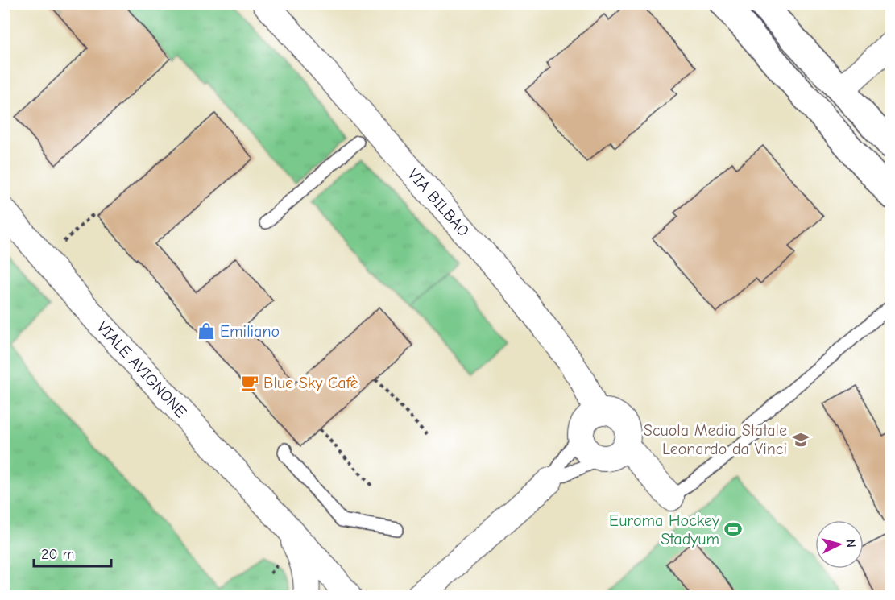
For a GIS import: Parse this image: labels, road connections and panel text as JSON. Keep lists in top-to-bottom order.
{
  "streets": {
    "street": ["VIA BILBAO", "VIALE AVIGNONE"]
  },
  "places": {
    "shop": ["Emiliano"],
    "cafe": ["Blue Sky Cafè"],
    "school or university": ["Scuola Media Statale Leonardo da Vinci"],
    "sports": ["Euroma Hockey Stadyum"]
  },
  "scale_bar": "20 m",
  "north": "right"
}
